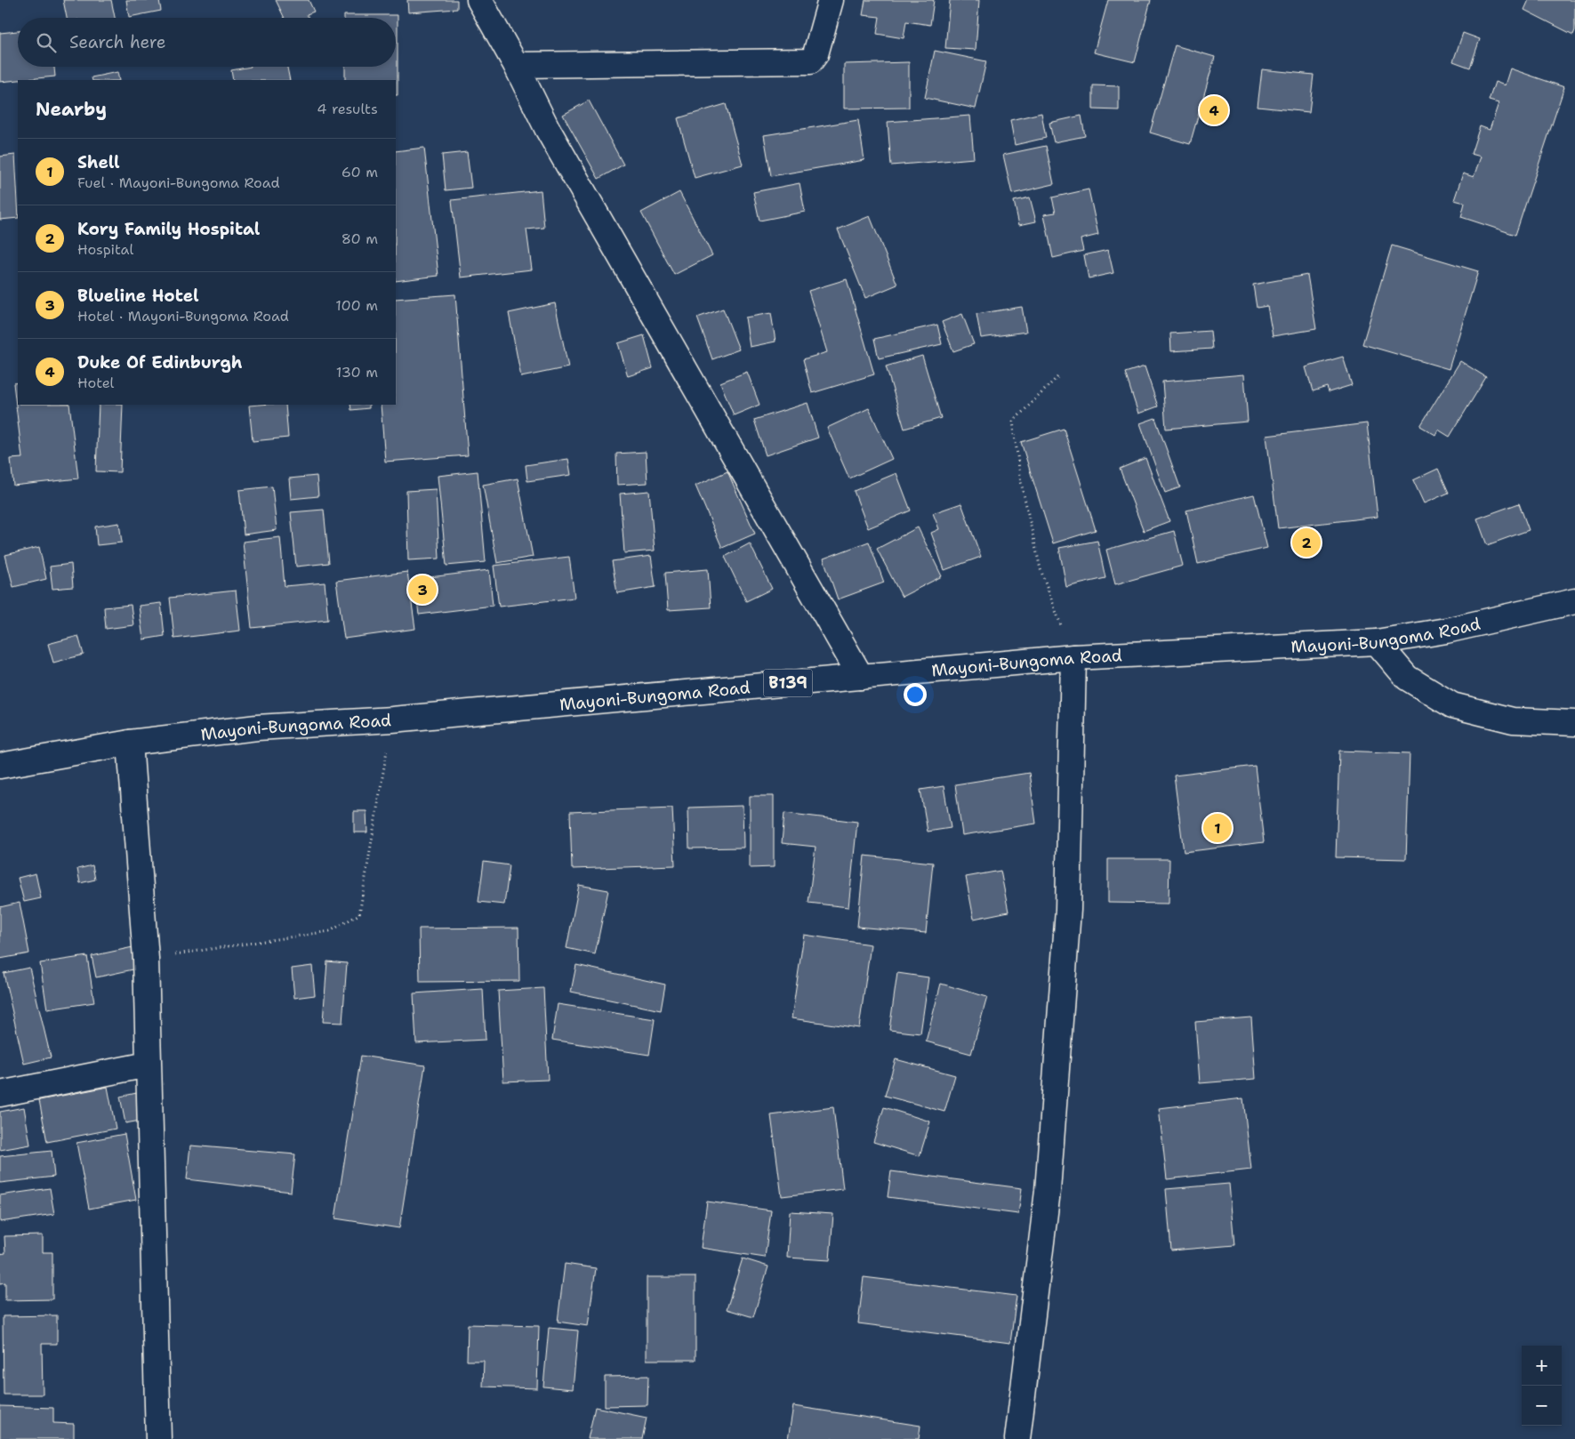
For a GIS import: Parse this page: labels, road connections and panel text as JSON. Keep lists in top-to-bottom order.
{
  "streets": {
    "street": ["Mayoni-Bungoma Road", "B139"]
  },
  "page": {
    "search": "Search here",
    "heading": ["Nearby", "4 results"],
    "pins": [
      "4",
      "2",
      "3",
      "1"
    ],
    "list": [
      {
        "mark": "1",
        "name": "Shell",
        "note": "Fuel · Mayoni-Bungoma Road",
        "value": "60 m"
      },
      {
        "mark": "2",
        "name": "Kory Family Hospital",
        "note": "Hospital",
        "value": "80 m"
      },
      {
        "mark": "3",
        "name": "Blueline Hotel",
        "note": "Hotel · Mayoni-Bungoma Road",
        "value": "100 m"
      },
      {
        "mark": "4",
        "name": "Duke Of Edinburgh",
        "note": "Hotel",
        "value": "130 m"
      }
    ],
    "map_buttons": ["+", "−"]
  }
}
